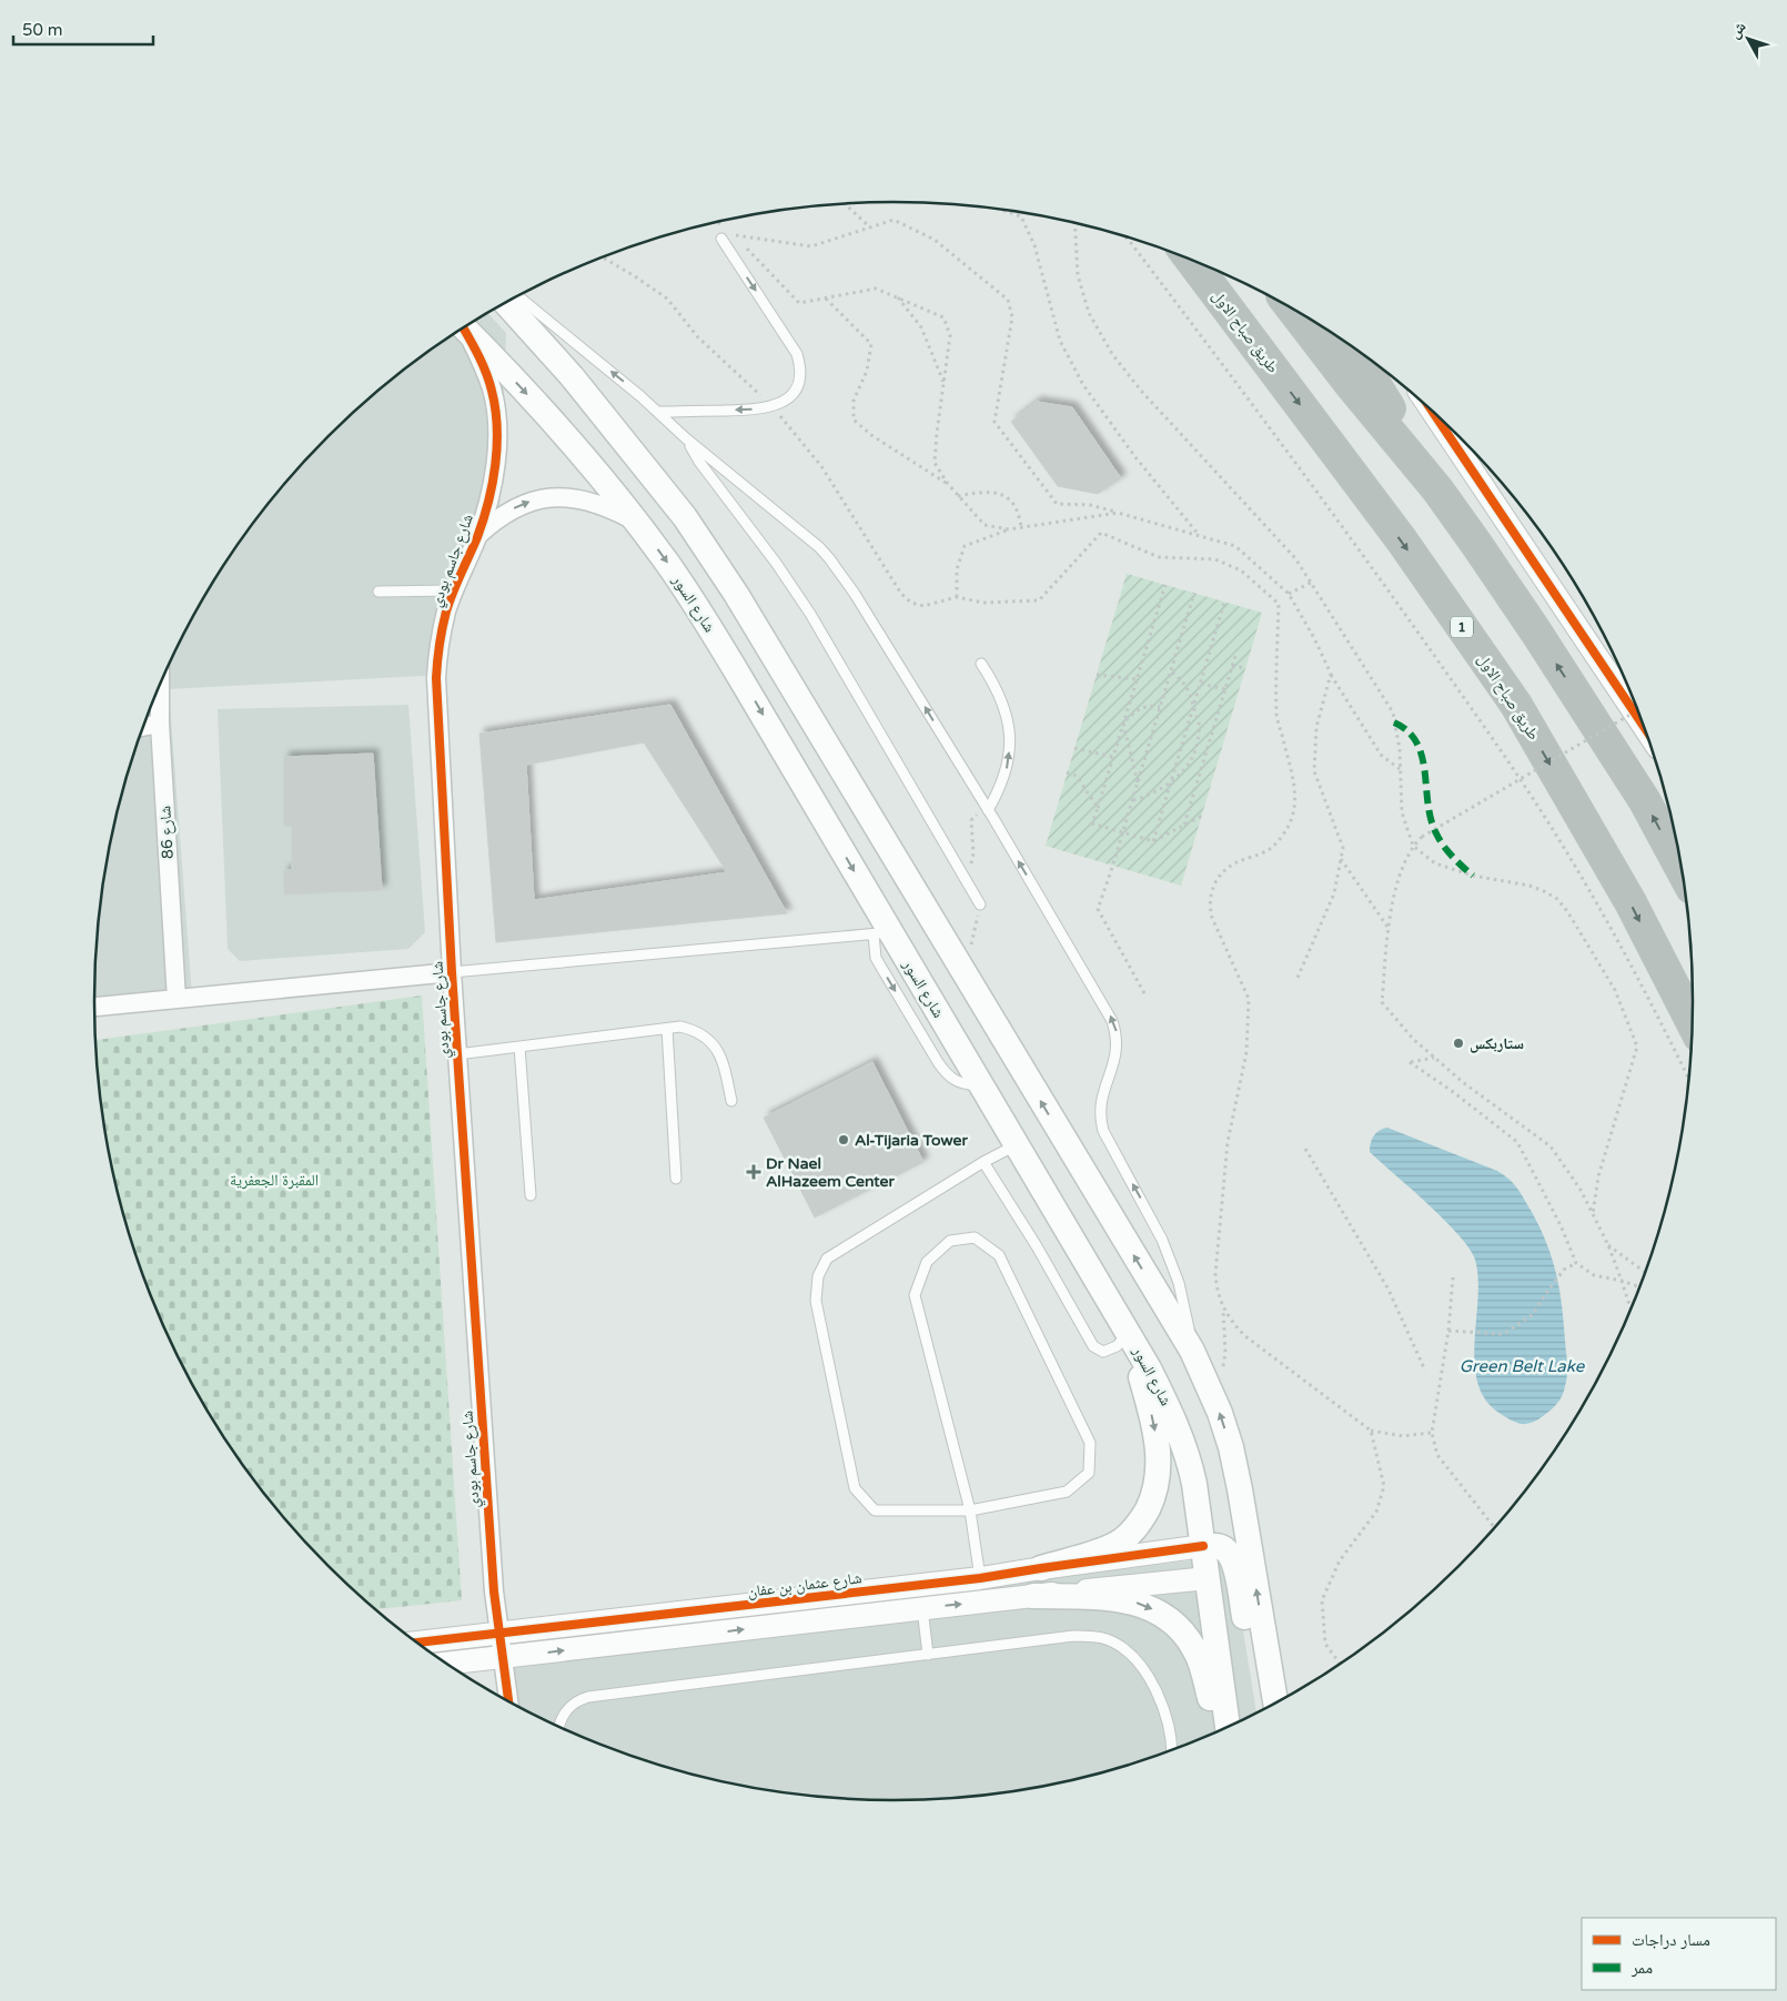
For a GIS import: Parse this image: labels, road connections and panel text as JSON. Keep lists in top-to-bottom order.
{
  "streets": {
    "highway": ["طريق صباح الاول", "1"],
    "main road": ["شارع السور"],
    "street": ["شارع جاسم بودي", "شارع 86", "شارع عثمان بن عفان"]
  },
  "crossings": [
    ["شارع جاسم بودي", "شارع السور"],
    ["شارع جاسم بودي", "شارع 86"],
    ["شارع جاسم بودي", "شارع عثمان بن عفان"],
    ["شارع السور", "شارع عثمان بن عفان"]
  ],
  "water": ["Green Belt Lake"],
  "parks": ["المقبرة الجعفرية"],
  "places": {
    "other": ["ستاربكس", "Al-Tijaria Tower"],
    "health": ["Dr Nael AlHazeem Center"]
  },
  "legend": ["مسار دراجات", "ممر"],
  "scale_bar": "50 m",
  "north": "top left"
}
